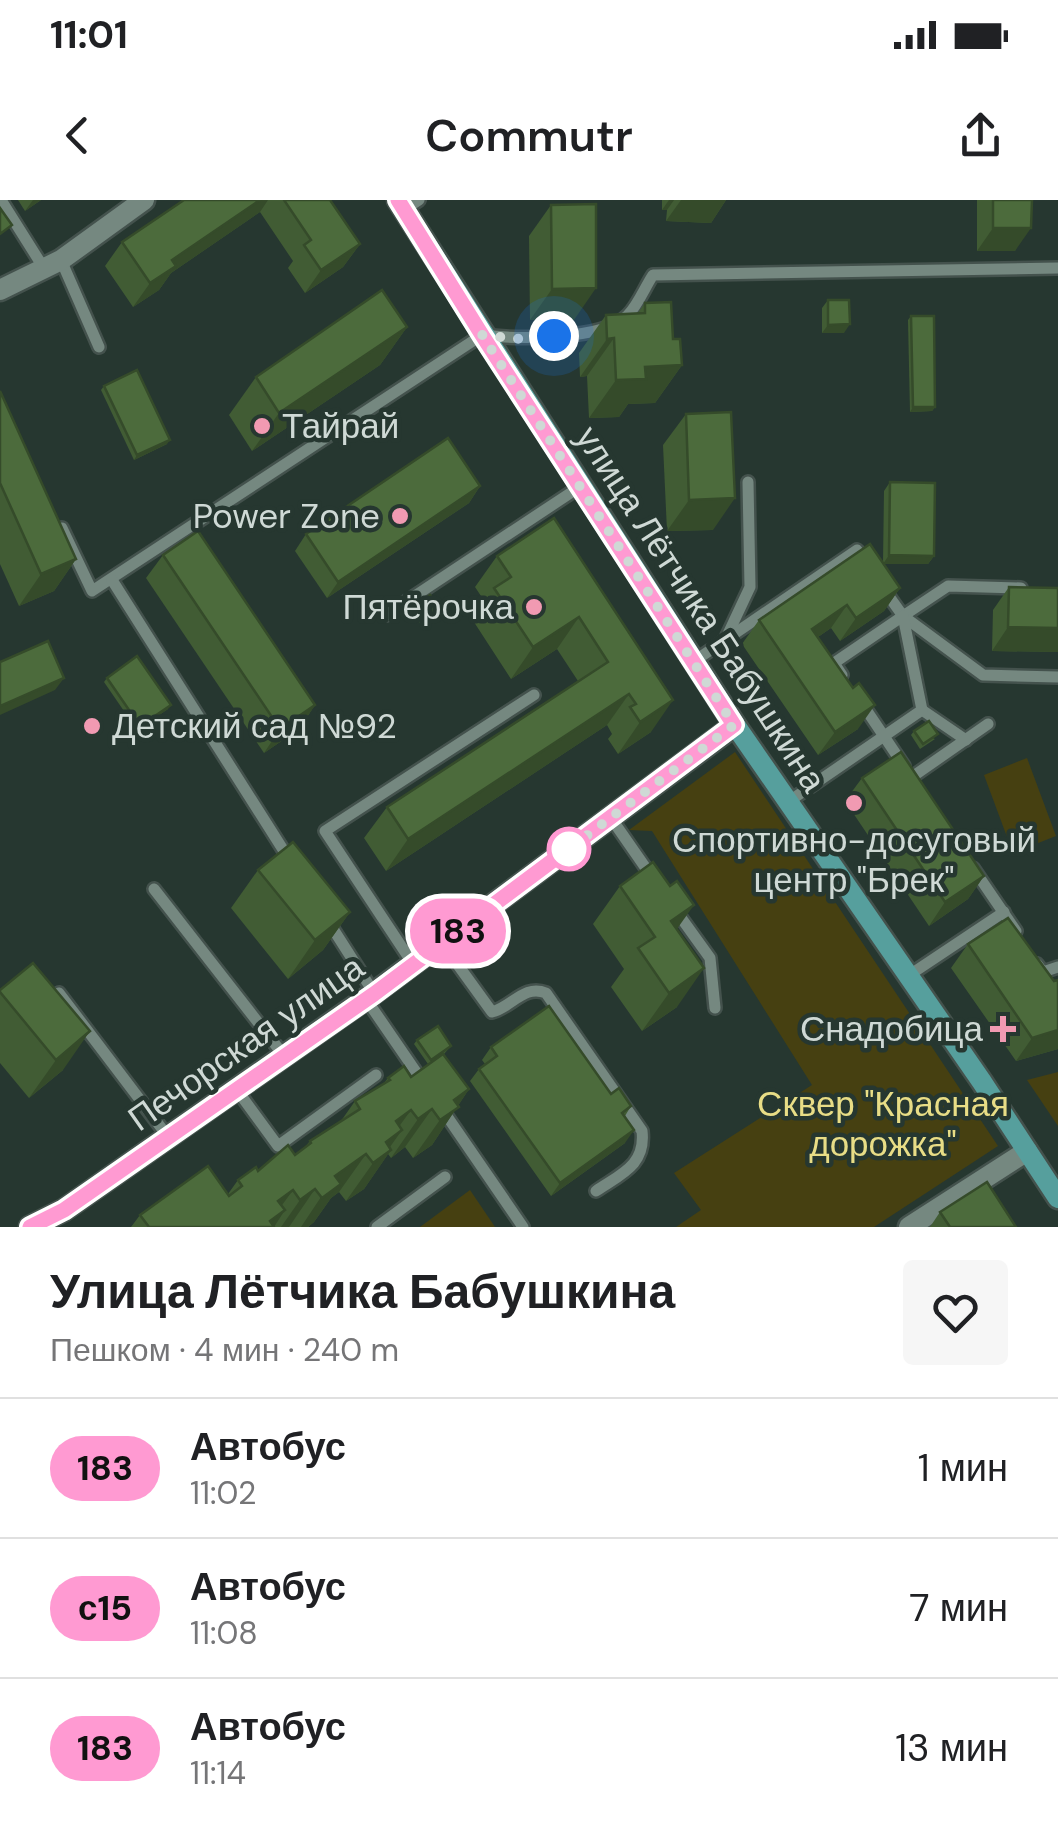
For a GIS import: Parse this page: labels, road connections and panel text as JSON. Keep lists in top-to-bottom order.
{
  "streets": {
    "main road": ["улица Лётчика Бабушкина"],
    "street": ["Печорская улица"]
  },
  "crossings": [
    ["улица Лётчика Бабушкина", "Печорская улица"]
  ],
  "parks": ["Сквер \"Красная дорожка\""],
  "places": {
    "other": [
      "Тайрай",
      "Power Zone",
      "Пятёрочка",
      "Детский сад №92",
      "Спортивно-досуговый центр \"Брек\""
    ],
    "health": ["Снадобица"]
  },
  "lines": ["bus line 183"],
  "page": {
    "status": "11:01",
    "header": "Commutr",
    "on_map": "183",
    "heading": ["Улица Лётчика Бабушкина", "Пешком · 4 мин · 240 m"],
    "list": [
      {
        "mark": "183",
        "name": "Автобус",
        "note": "11:02",
        "value": "1 мин"
      },
      {
        "mark": "с15",
        "name": "Автобус",
        "note": "11:08",
        "value": "7 мин"
      },
      {
        "mark": "183",
        "name": "Автобус",
        "note": "11:14",
        "value": "13 мин"
      }
    ]
  }
}
